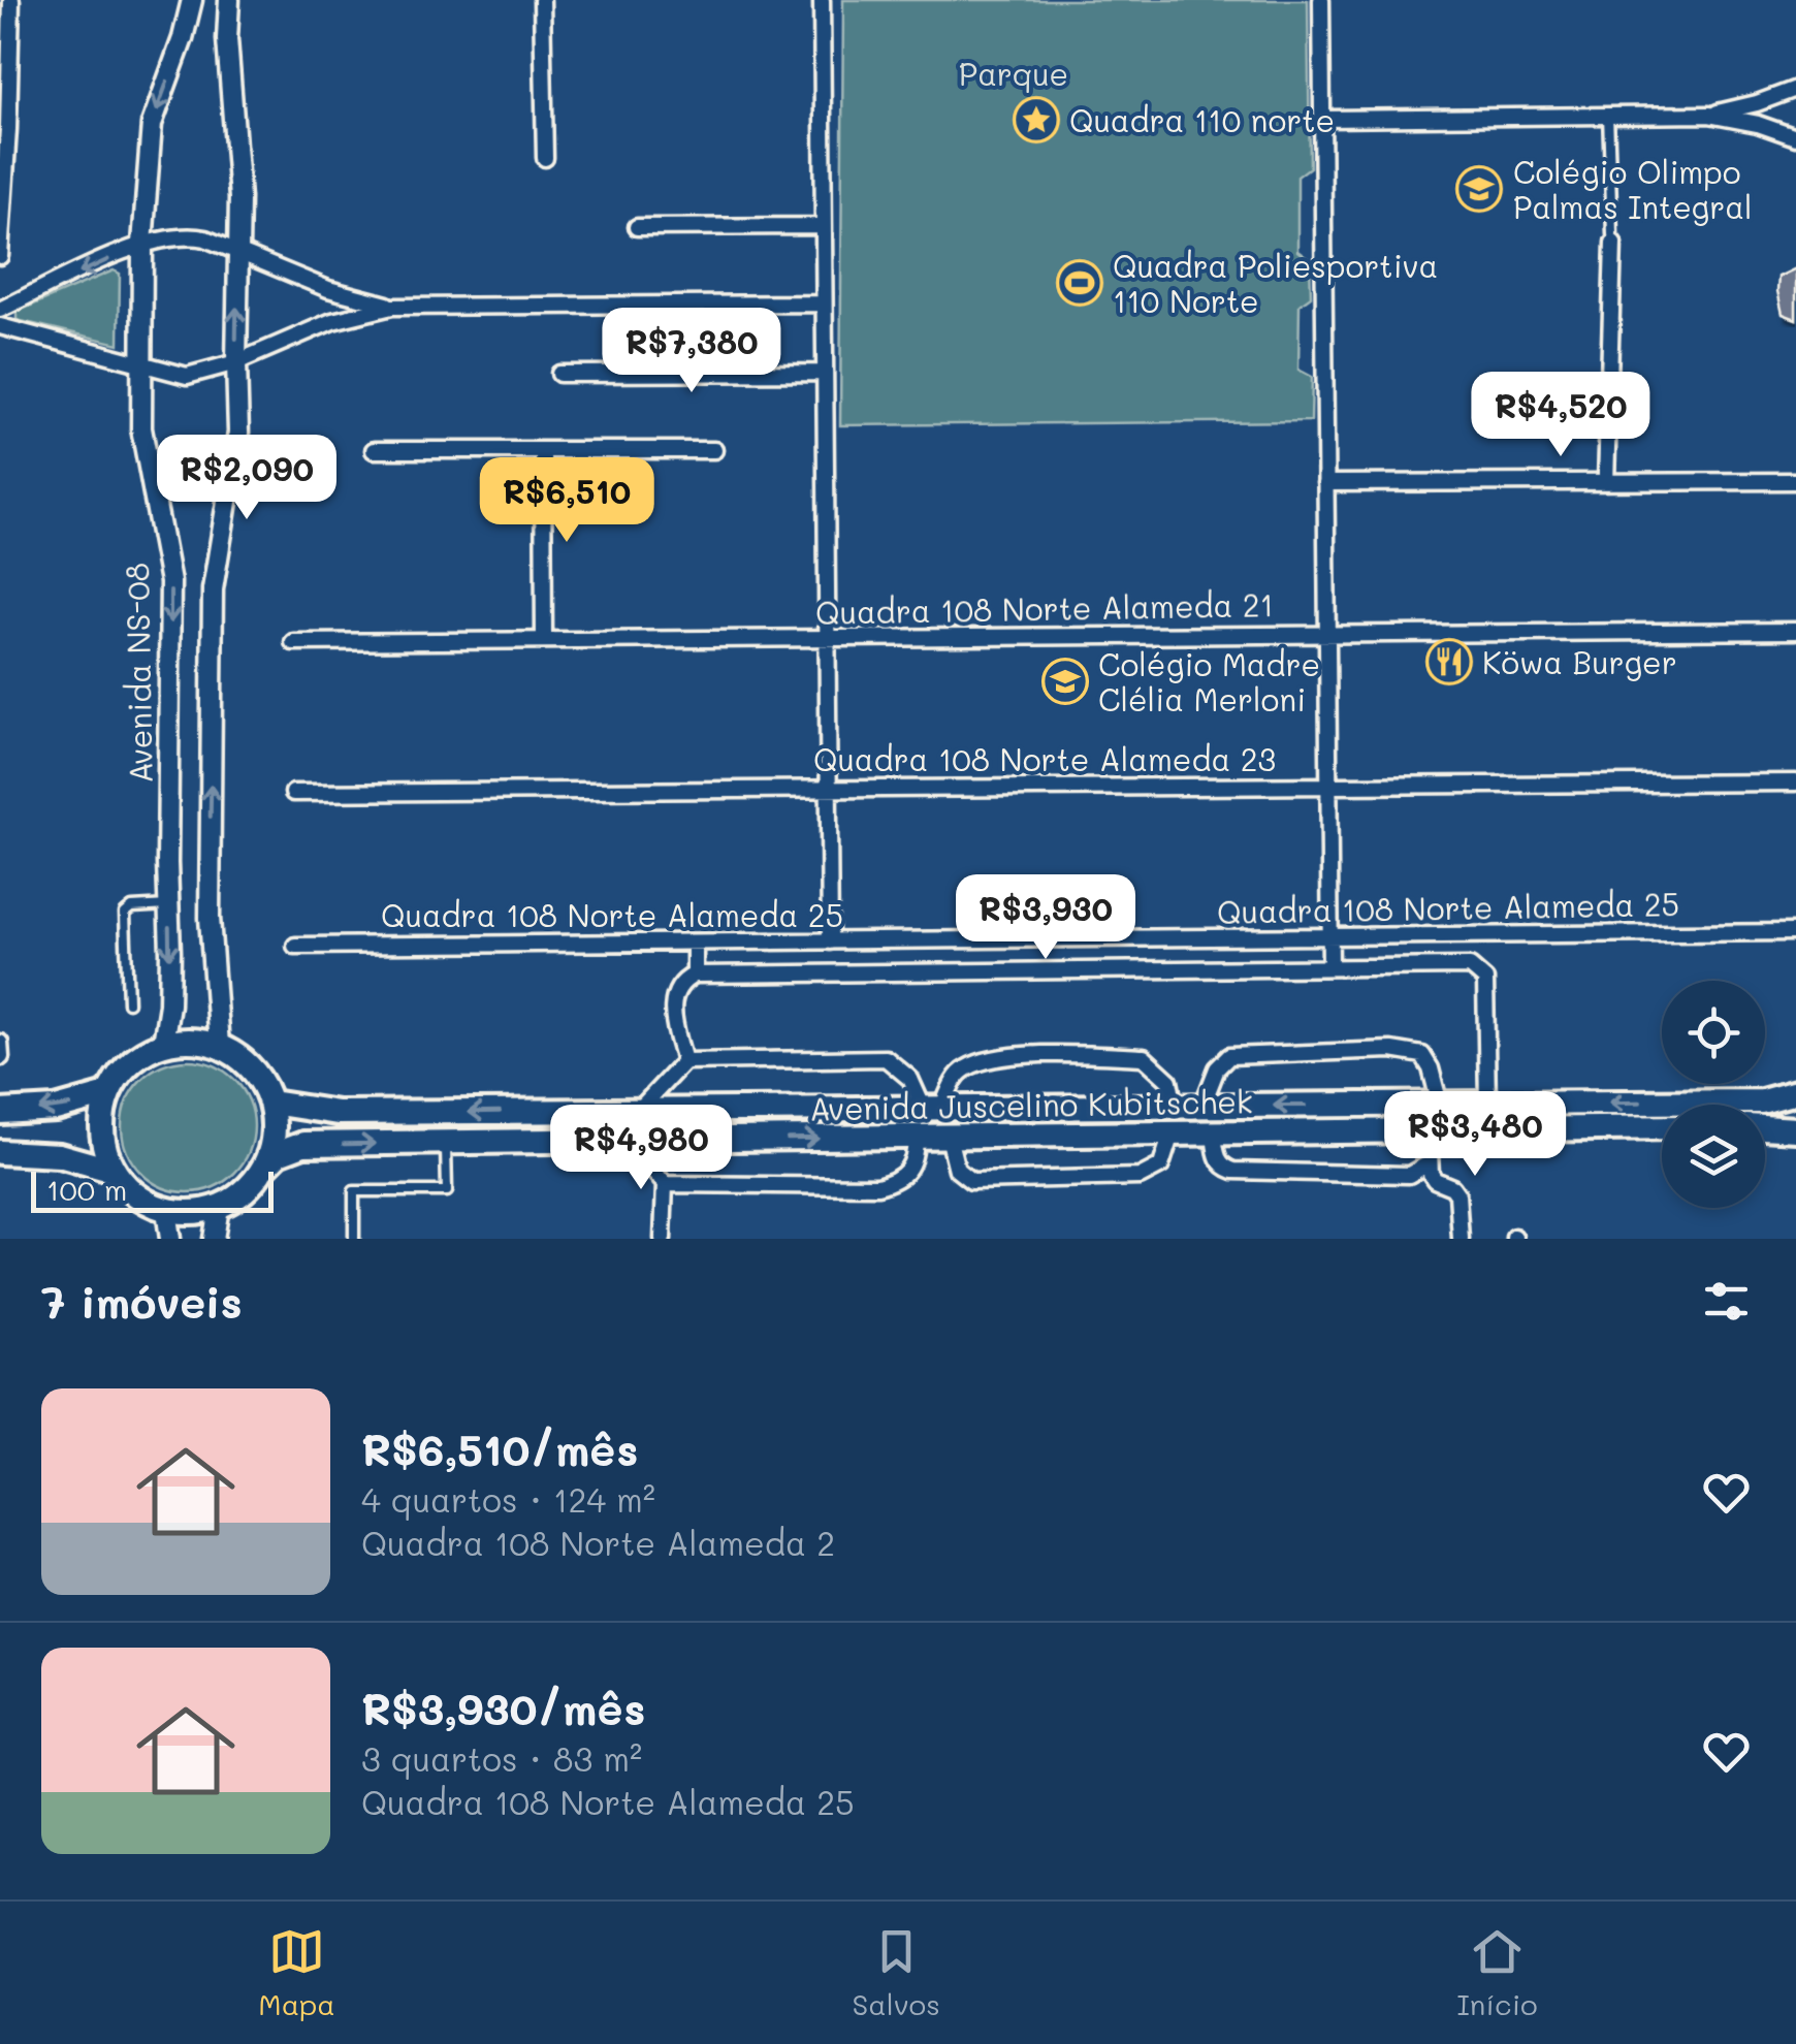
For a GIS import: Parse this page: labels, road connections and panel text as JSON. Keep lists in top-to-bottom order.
{
  "streets": {
    "main road": ["Avenida Juscelino Kubitschek"],
    "street": [
      "Quadra 108 Norte Alameda 21",
      "Avenida NS-08",
      "Quadra 108 Norte Alameda 23",
      "Quadra 108 Norte Alameda 25"
    ]
  },
  "crossings": [
    ["Avenida NS-08", "Avenida Juscelino Kubitschek"]
  ],
  "parks": ["Parque"],
  "places": {
    "place": ["Quadra 110 norte"],
    "school or university": ["Colégio Olimpo Palmas Integral", "Colégio Madre Clélia Merloni"],
    "sports": ["Quadra Poliesportiva 110 Norte"],
    "restaurant": ["Köwa Burger"]
  },
  "scale_bar": "100 m",
  "page": {
    "price": [
      "R$7,380",
      "R$4,520",
      "R$2,090",
      "R$6,510",
      "R$3,930",
      "R$3,480",
      "R$4,980"
    ],
    "scale": "100 m",
    "heading": "7 imóveis",
    "list": [
      {
        "name": "R$6,510/mês",
        "note": "4 quartos · 124 m² · Quadra 108 Norte Alameda 2"
      },
      {
        "name": "R$3,930/mês",
        "note": "3 quartos · 83 m² · Quadra 108 Norte Alameda 25"
      }
    ],
    "tabs": ["Mapa", "Salvos", "Início"]
  }
}
